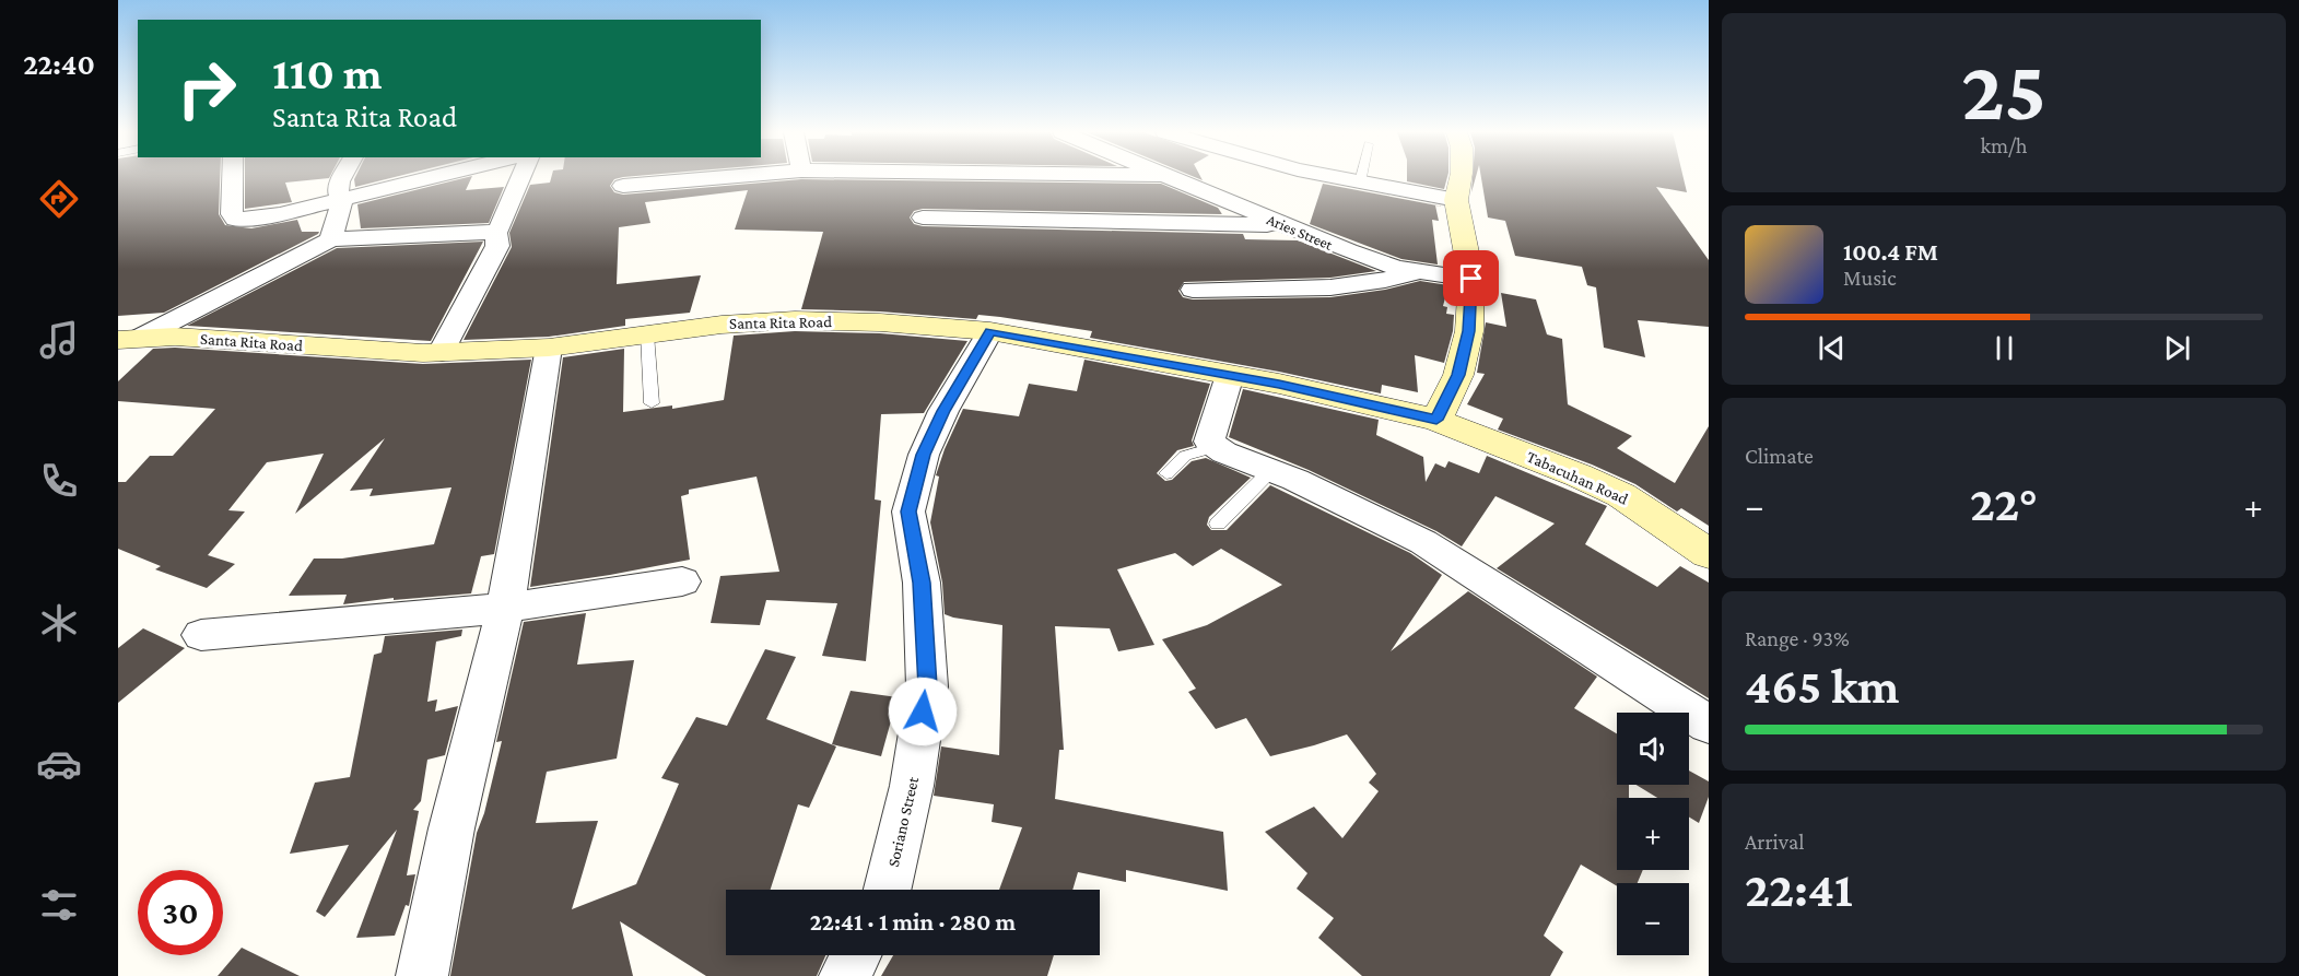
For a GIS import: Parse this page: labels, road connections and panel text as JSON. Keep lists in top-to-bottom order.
{
  "streets": {
    "main road": ["Santa Rita Road", "Tabacuhan Road"],
    "street": ["Aries Street", "Soriano Street"]
  },
  "crossings": [
    ["Santa Rita Road", "Tabacuhan Road"],
    ["Santa Rita Road", "Soriano Street"]
  ],
  "page": {
    "tabs": "22:40",
    "tile": [
      ["25", "km/h"],
      "Climate",
      ["Range · 93%", "465 km"],
      ["Arrival", "22:41"]
    ],
    "turn": ["110 m", "Santa Rita Road"],
    "song": ["100.4 FM", "Music"],
    "heat": ["−", "22°", "+"],
    "map_buttons": ["+", "−"],
    "limit": "30",
    "trip": "22:41 · 1 min · 280 m"
  }
}
